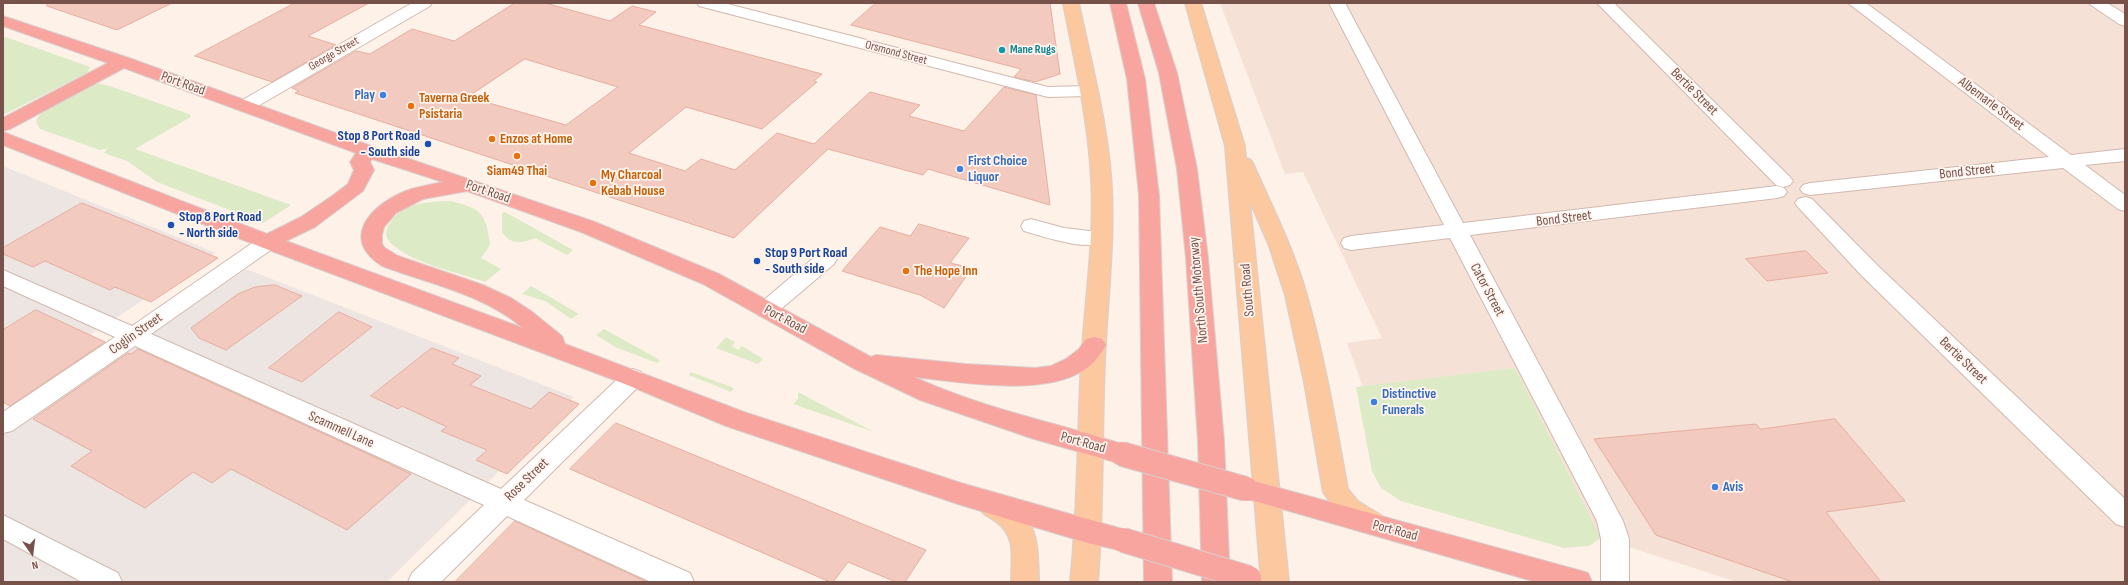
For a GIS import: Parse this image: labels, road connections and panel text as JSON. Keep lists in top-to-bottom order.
{
  "streets": {
    "highway": ["Port Road", "North South Motorway"],
    "main road": ["South Road"],
    "street": [
      "Orsmond Street",
      "George Street",
      "Bertie Street",
      "Albemarle Street",
      "Bond Street",
      "Cator Street",
      "Coglin Street",
      "Scammell Lane",
      "Rose Street"
    ]
  },
  "crossings": [
    ["George Street", "Port Road"],
    ["Port Road", "South Road"],
    ["Bertie Street", "Bond Street"],
    ["Albemarle Street", "Bond Street"],
    ["Bond Street", "Cator Street"],
    ["Coglin Street", "Scammell Lane"],
    ["Scammell Lane", "Rose Street"]
  ],
  "places": [
    "Mane Rugs",
    "Play",
    "Taverna Greek Psistaria",
    "Enzos at Home",
    "Stop 8 Port Road - South side",
    "Siam49 Thai",
    "First Choice Liquor",
    "My Charcoal Kebab House",
    "Stop 8 Port Road - North side",
    "Stop 9 Port Road - South side",
    "The Hope Inn",
    "Distinctive Funerals",
    "Avis"
  ],
  "north": "bottom"
}
